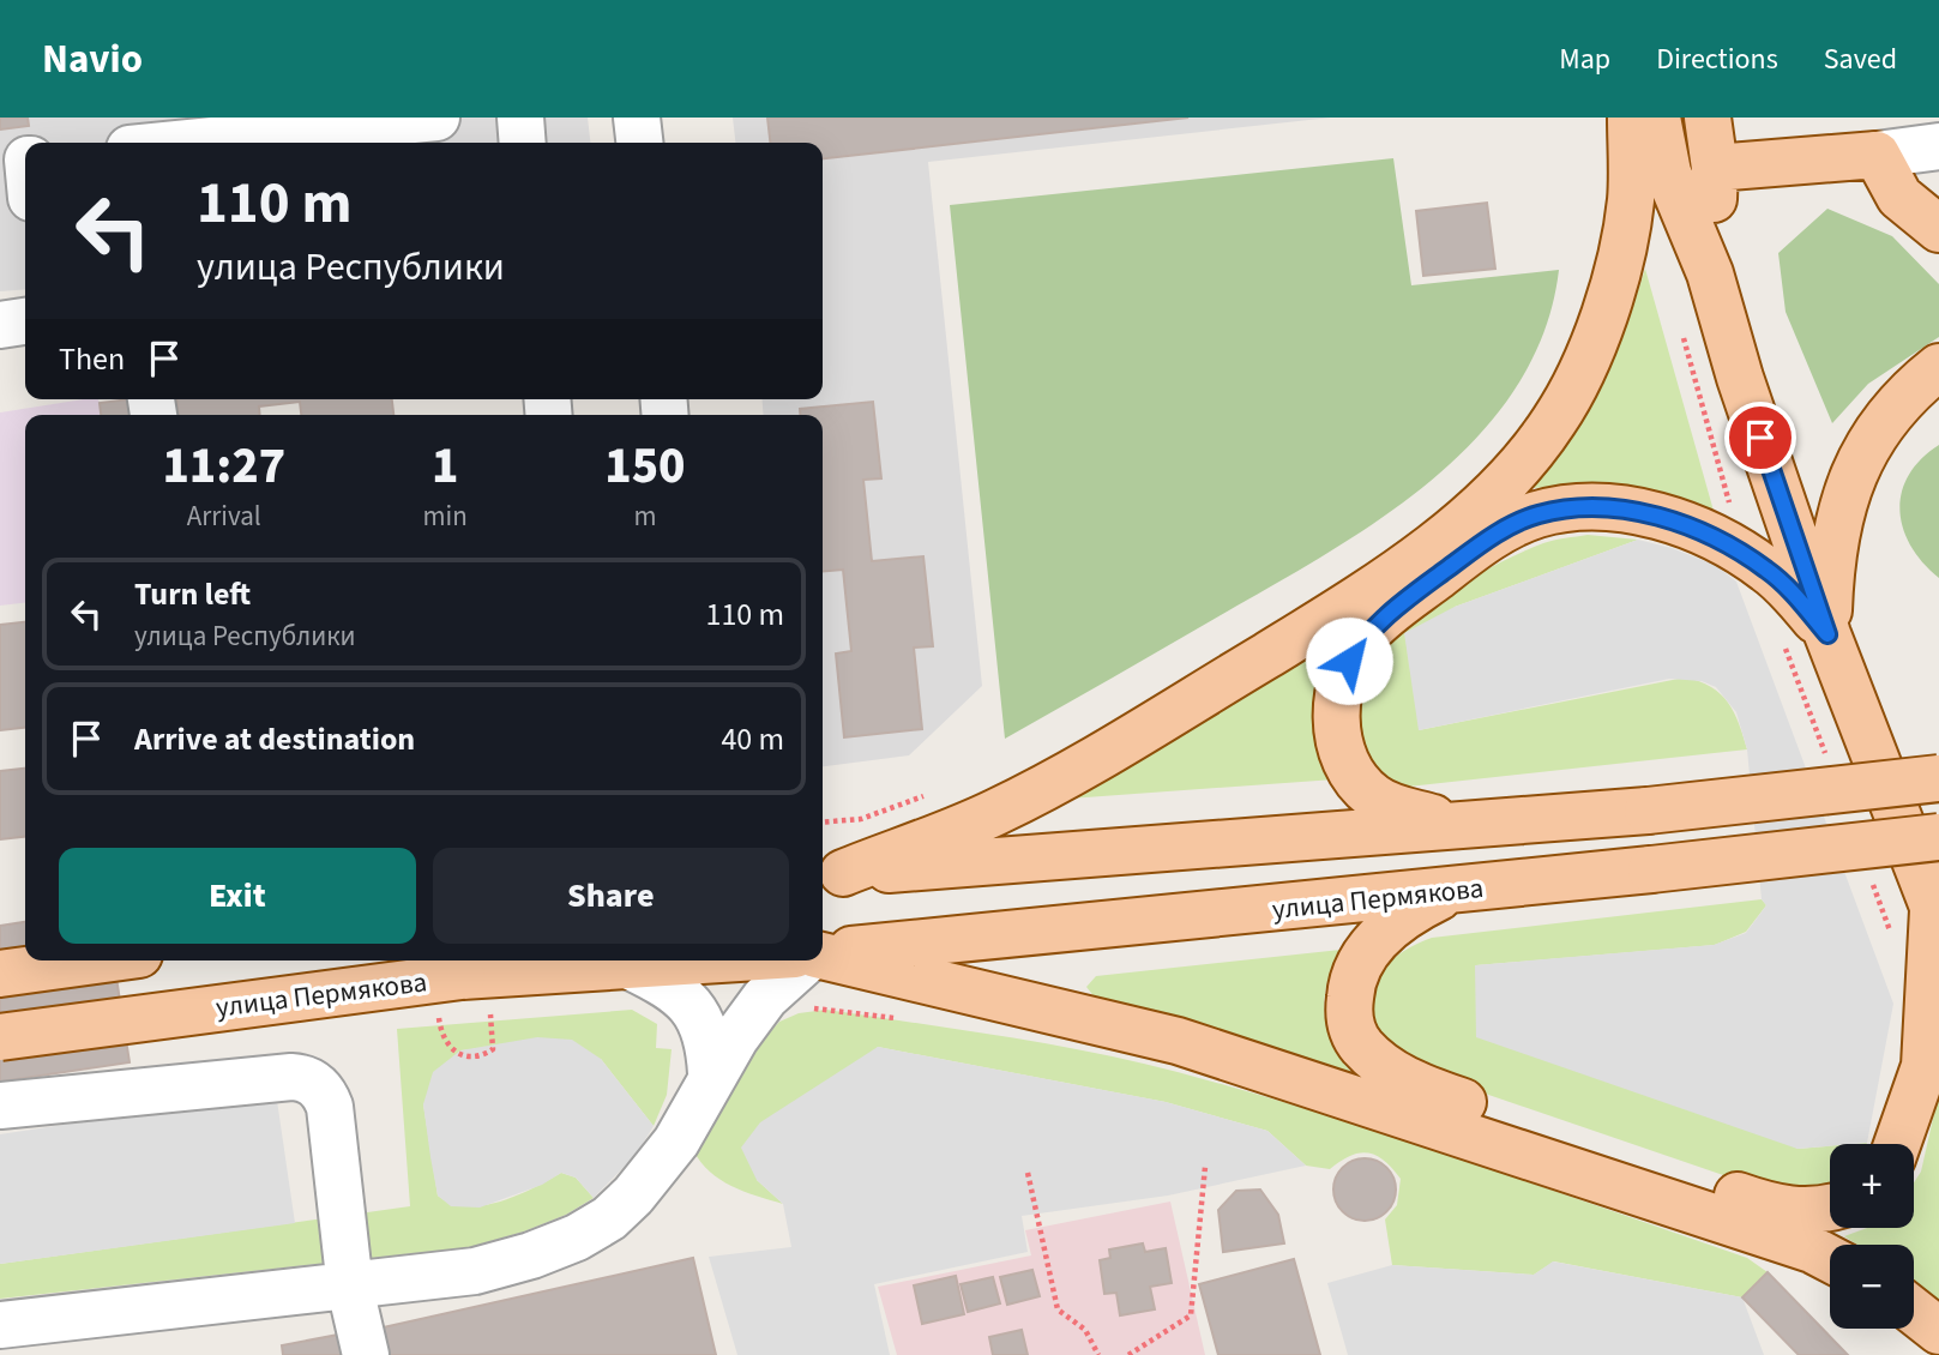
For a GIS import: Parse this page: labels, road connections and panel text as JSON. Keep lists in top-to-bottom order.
{
  "streets": {
    "main road": ["улица Пермякова"]
  },
  "page": {
    "header": "Navio",
    "nav": ["Map", "Directions", "Saved"],
    "turn": ["110 m", "улица Республики"],
    "then": "Then",
    "eta": [
      "11:27",
      "Arrival",
      "1",
      "min",
      "150",
      "m"
    ],
    "list": [
      {
        "name": "Turn left",
        "note": "улица Республики",
        "value": "110 m"
      },
      {
        "name": "Arrive at destination",
        "value": "40 m"
      }
    ],
    "buttons": ["Exit", "Share"],
    "map_buttons": ["+", "−"]
  }
}
